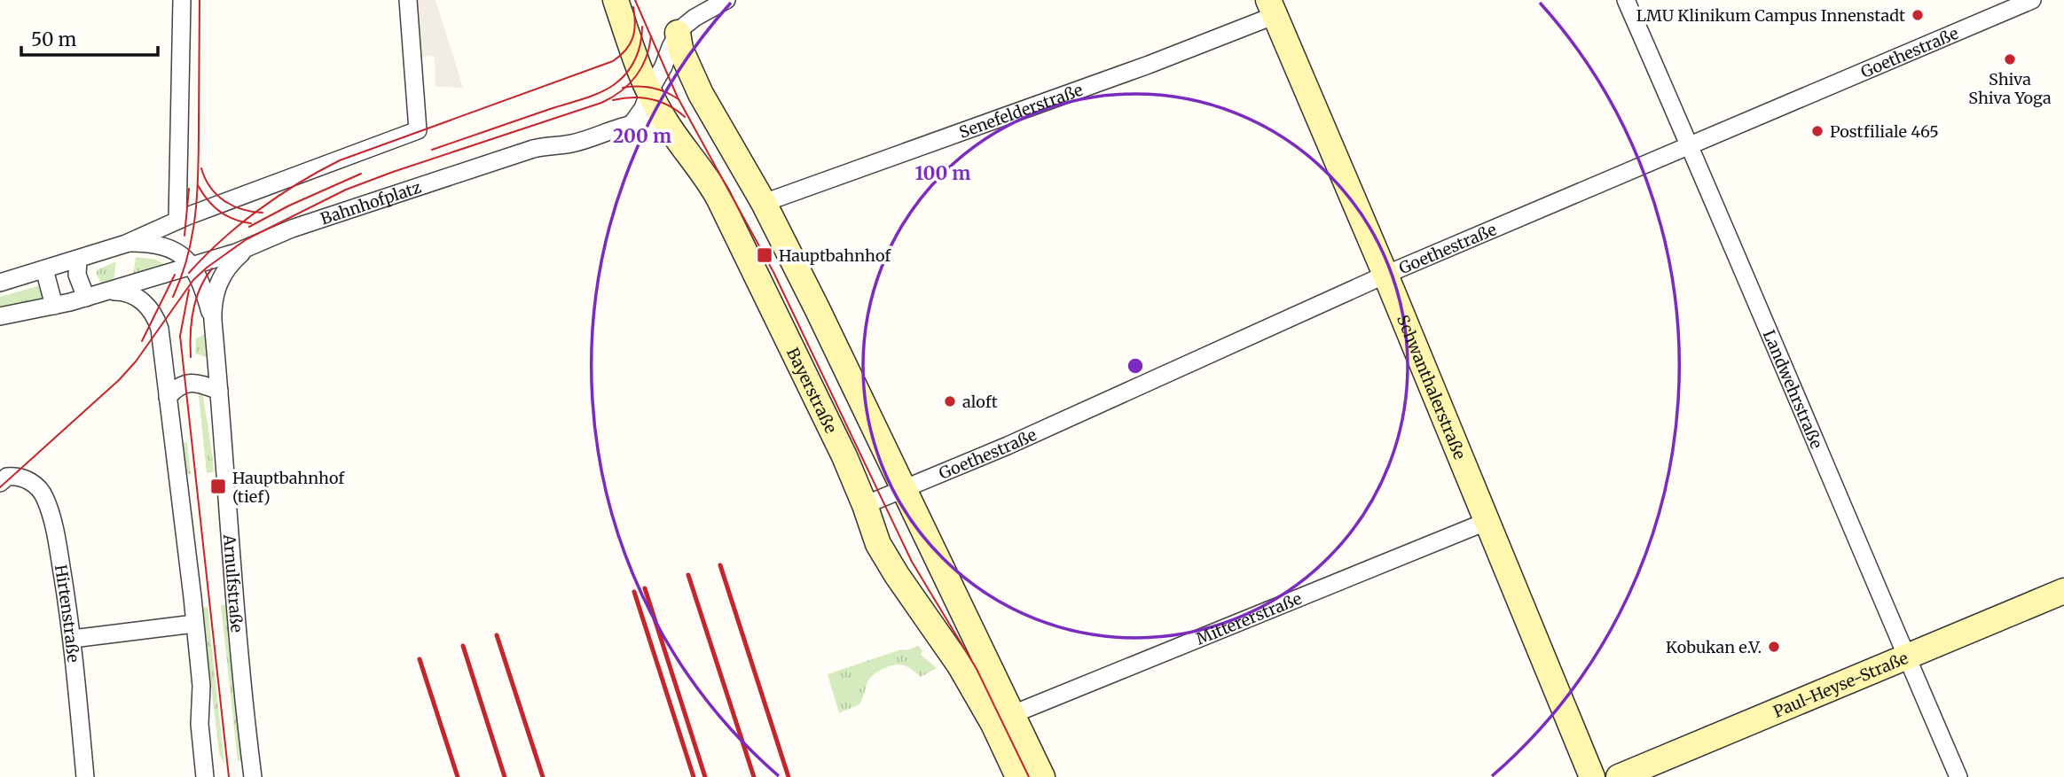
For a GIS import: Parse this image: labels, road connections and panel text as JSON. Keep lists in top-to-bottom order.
{
  "streets": {
    "street": [
      "Goethestraße",
      "Senefelderstraße",
      "Bahnhofplatz",
      "Schwanthalerstraße",
      "Landwehrstraße",
      "Bayerstraße",
      "Arnulfstraße",
      "Hirtenstraße",
      "Mittererstraße",
      "Paul-Heyse-Straße"
    ]
  },
  "crossings": [
    ["Goethestraße", "Schwanthalerstraße"],
    ["Goethestraße", "Landwehrstraße"],
    ["Goethestraße", "Bayerstraße"],
    ["Senefelderstraße", "Schwanthalerstraße"],
    ["Bahnhofplatz", "Bayerstraße"],
    ["Bahnhofplatz", "Arnulfstraße"],
    ["Schwanthalerstraße", "Mittererstraße"],
    ["Landwehrstraße", "Paul-Heyse-Straße"]
  ],
  "places": {
    "other": [
      "LMU Klinikum Campus Innenstadt",
      "Shiva Shiva Yoga",
      "Postfiliale 465",
      "aloft",
      "Kobukan e.V."
    ],
    "transit": ["Hauptbahnhof", "Hauptbahnhof (tief)"]
  },
  "scale_bar": "50 m",
  "rings": ["200 m", "100 m"]
}
